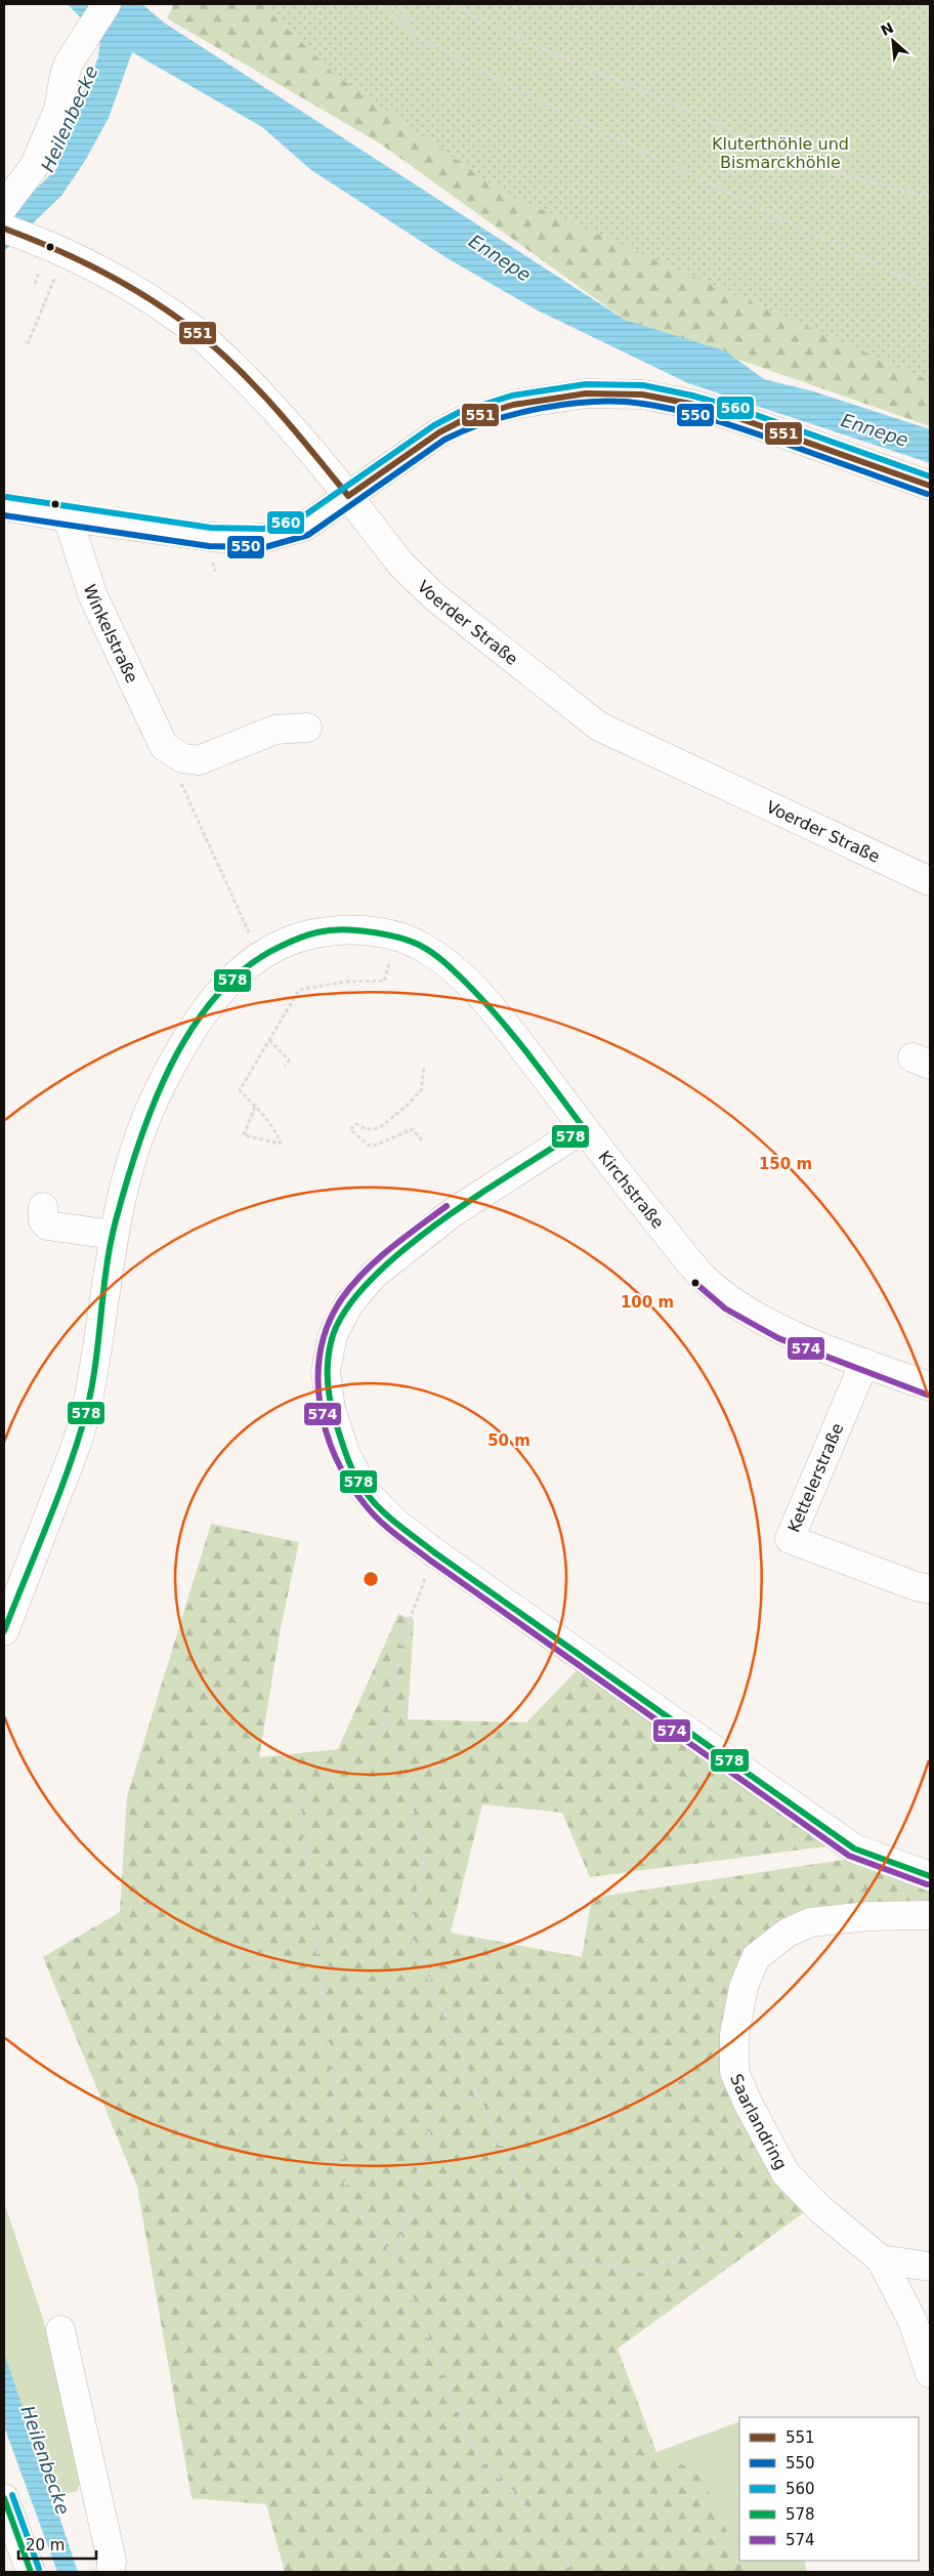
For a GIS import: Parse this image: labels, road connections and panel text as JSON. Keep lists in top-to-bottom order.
{
  "streets": {
    "street": [
      "Voerder Straße",
      "Winkelstraße",
      "Kirchstraße",
      "Kettelerstraße",
      "Saarlandring"
    ]
  },
  "crossings": [
    ["Kirchstraße", "Kettelerstraße"]
  ],
  "water": ["Heilenbecke", "Ennepe"],
  "parks": ["Kluterthöhle und Bismarckhöhle"],
  "lines": [
    "transit line 551",
    "transit line 560",
    "transit line 550",
    "transit line 578",
    "transit line 574"
  ],
  "legend": [
    "551",
    "550",
    "560",
    "578",
    "574"
  ],
  "scale_bar": "20 m",
  "north": "top left",
  "rings": ["150 m", "100 m", "50 m"]
}
